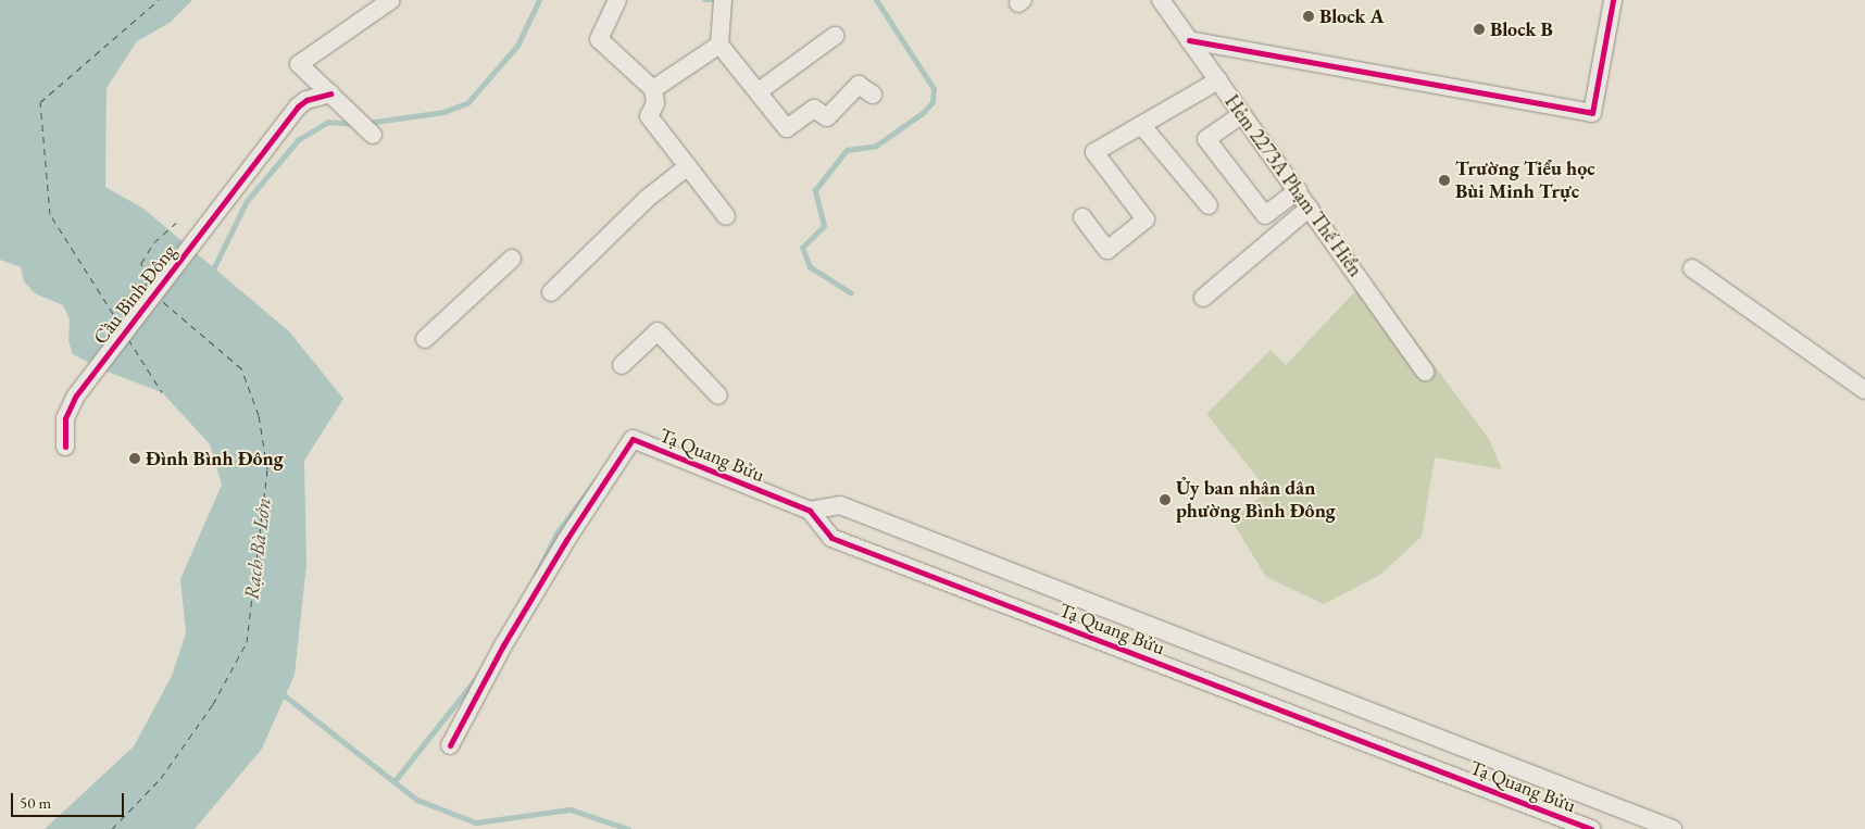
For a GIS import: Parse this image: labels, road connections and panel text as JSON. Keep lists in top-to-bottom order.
{
  "streets": {
    "street": ["Hẻm 2273A Phạm Thế Hiển", "Cầu Bình Đông", "Tạ Quang Bửu"]
  },
  "water": ["Rạch Bà Lớn"],
  "places": [
    "Block A",
    "Block B",
    "Trường Tiểu học Bùi Minh Trực",
    "Đình Bình Đông",
    "Ủy ban nhân dân phường Bình Đông"
  ],
  "scale_bar": "50 m"
}
